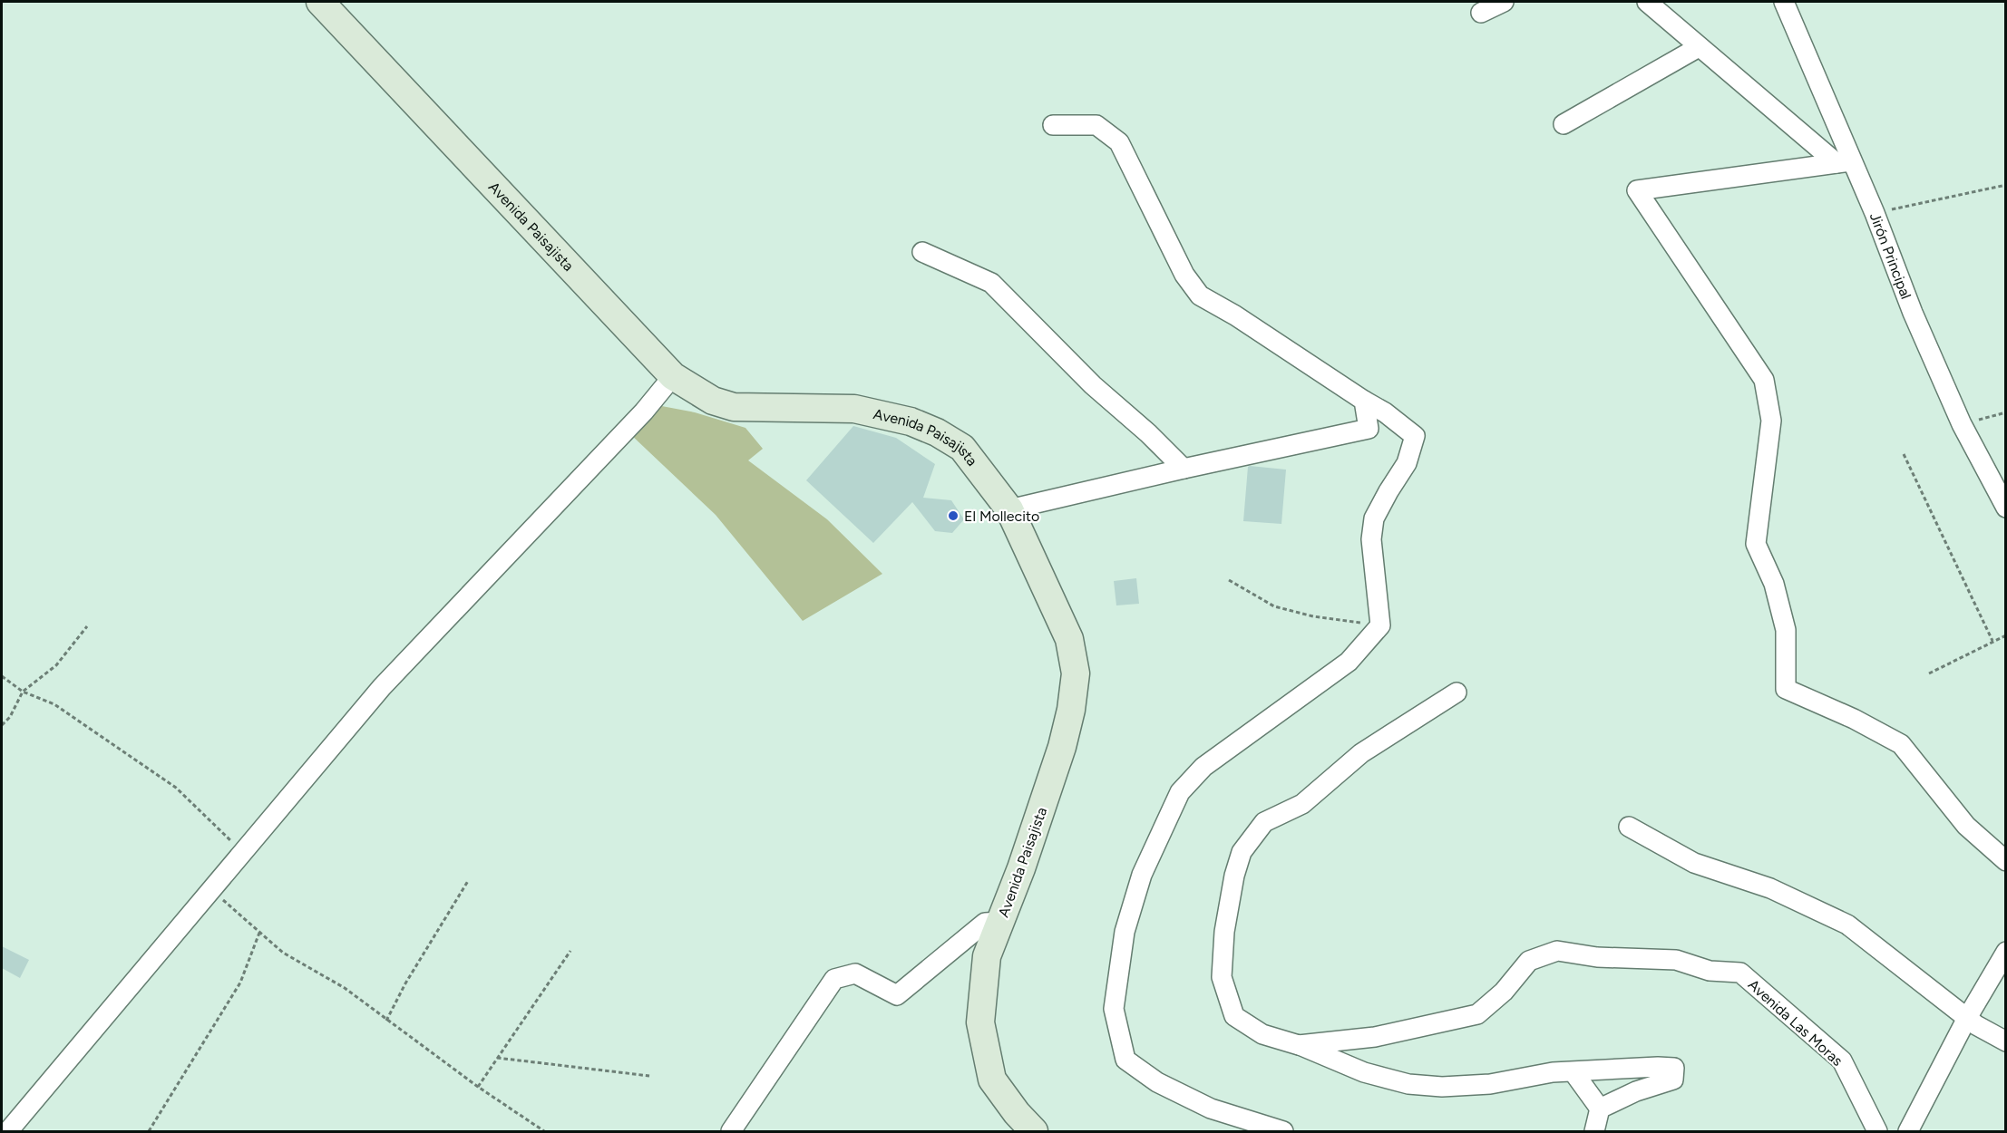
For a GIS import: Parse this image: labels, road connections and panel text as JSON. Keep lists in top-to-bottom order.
{
  "streets": {
    "main road": ["Avenida Paisajista"],
    "street": ["Jirón Principal", "Avenida Las Moras"]
  },
  "places": ["El Mollecito"]
}
